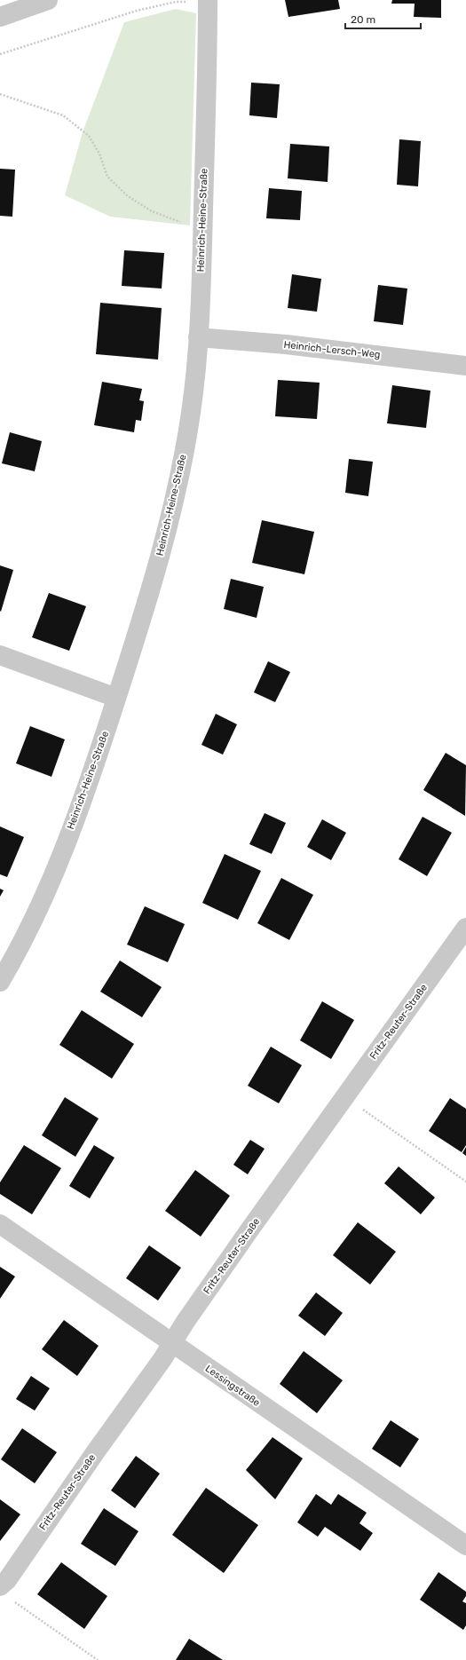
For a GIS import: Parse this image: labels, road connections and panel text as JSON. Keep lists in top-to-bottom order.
{
  "streets": {
    "street": [
      "Heinrich-Heine-Straße",
      "Heinrich-Lersch-Weg",
      "Fritz-Reuter-Straße",
      "Lessingstraße"
    ]
  },
  "crossings": [
    ["Heinrich-Heine-Straße", "Heinrich-Lersch-Weg"],
    ["Fritz-Reuter-Straße", "Lessingstraße"]
  ],
  "scale_bar": "20 m"
}
